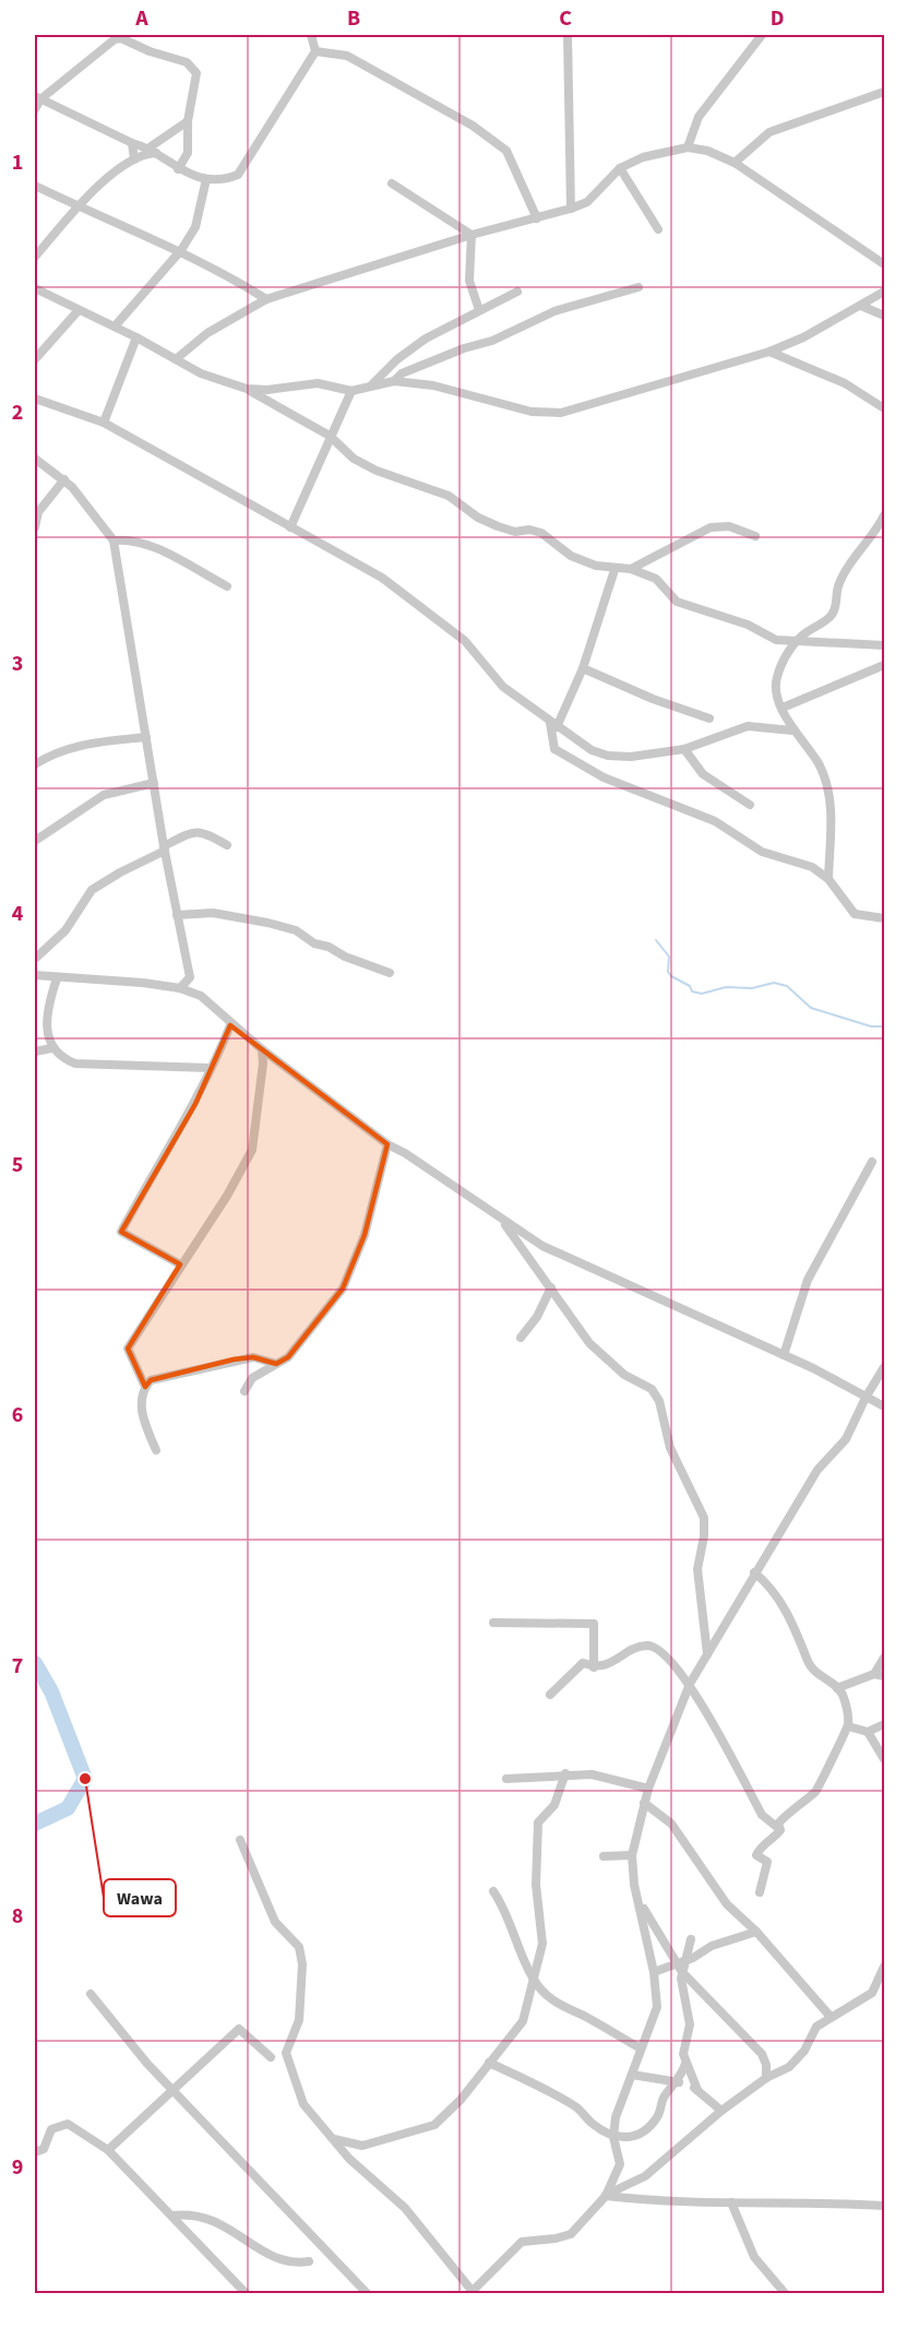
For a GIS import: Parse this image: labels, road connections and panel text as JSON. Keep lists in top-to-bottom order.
{
  "places": ["Wawa"],
  "grid": {
    "columns": [
      "A",
      "B",
      "C",
      "D"
    ],
    "rows": [
      "1",
      "2",
      "3",
      "4",
      "5",
      "6",
      "7",
      "8",
      "9"
    ]
  }
}
